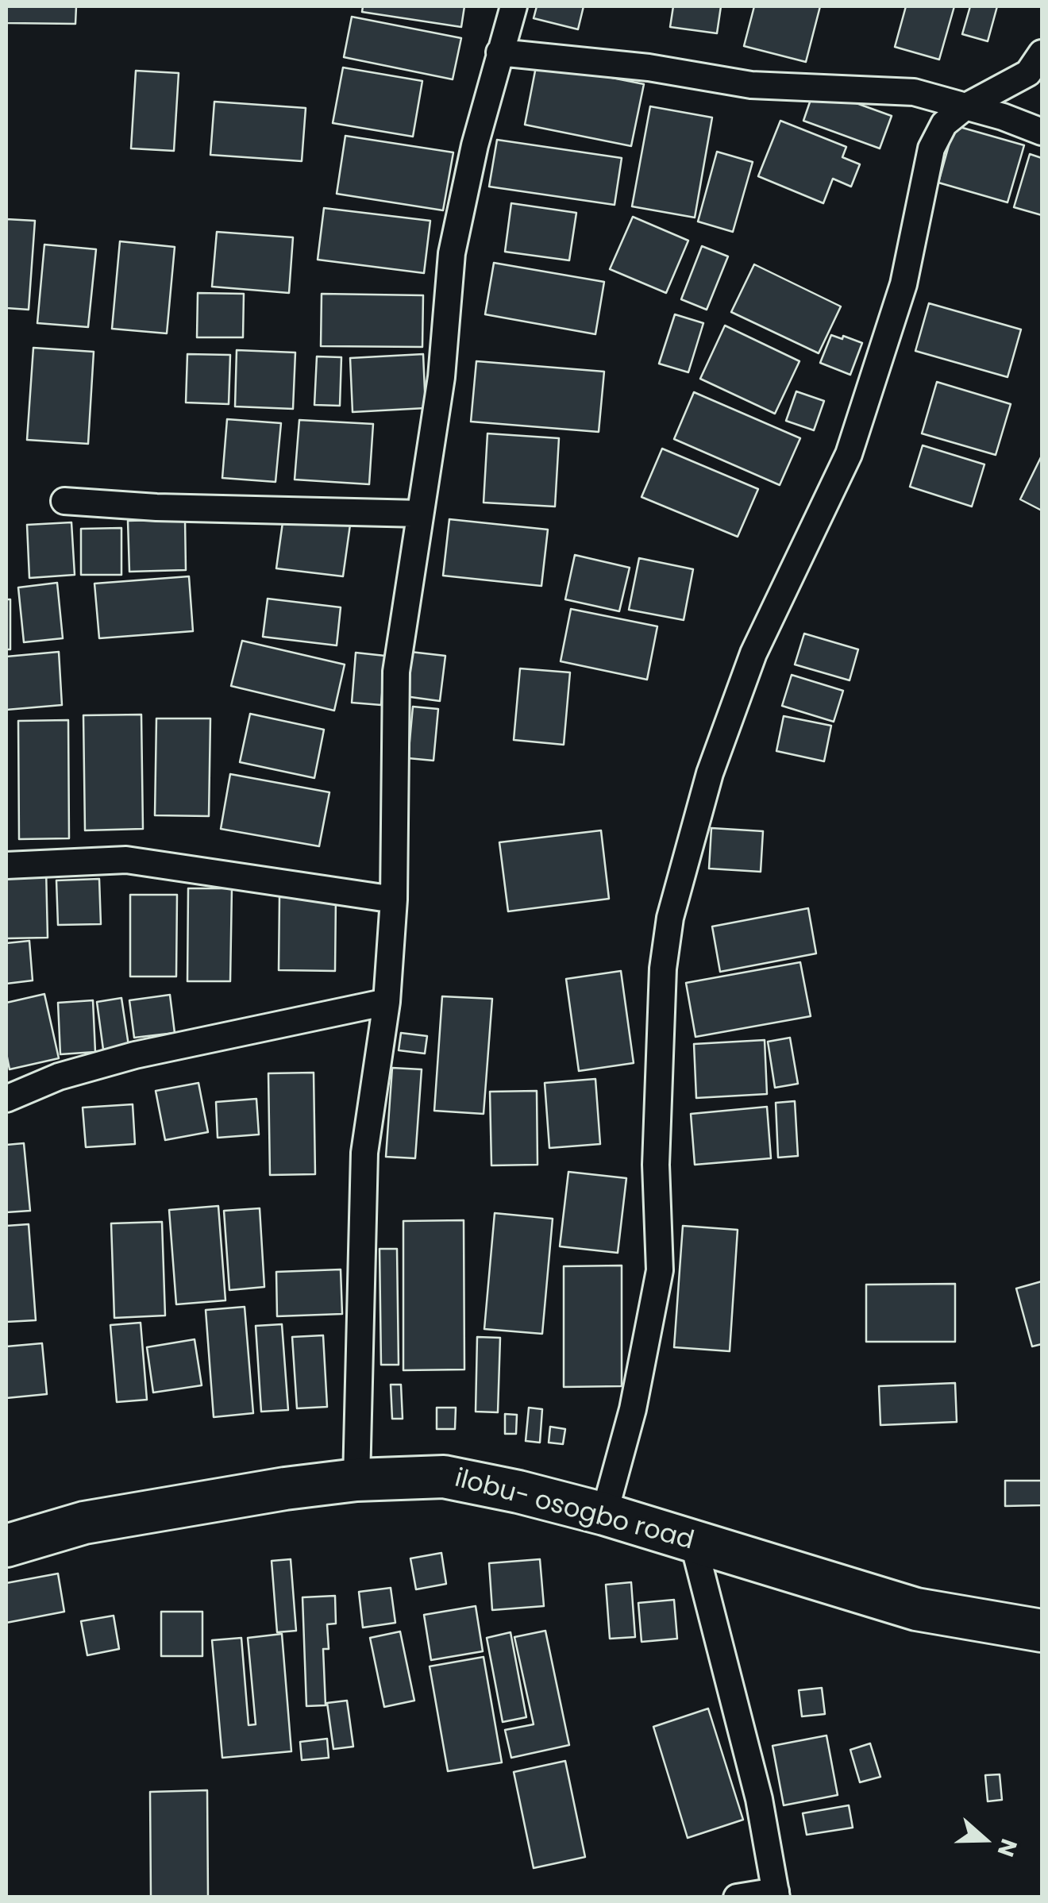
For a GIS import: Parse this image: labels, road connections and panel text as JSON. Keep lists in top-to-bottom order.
{
  "streets": {
    "main road": ["ilobu- osogbo road"]
  },
  "north": "right"
}
